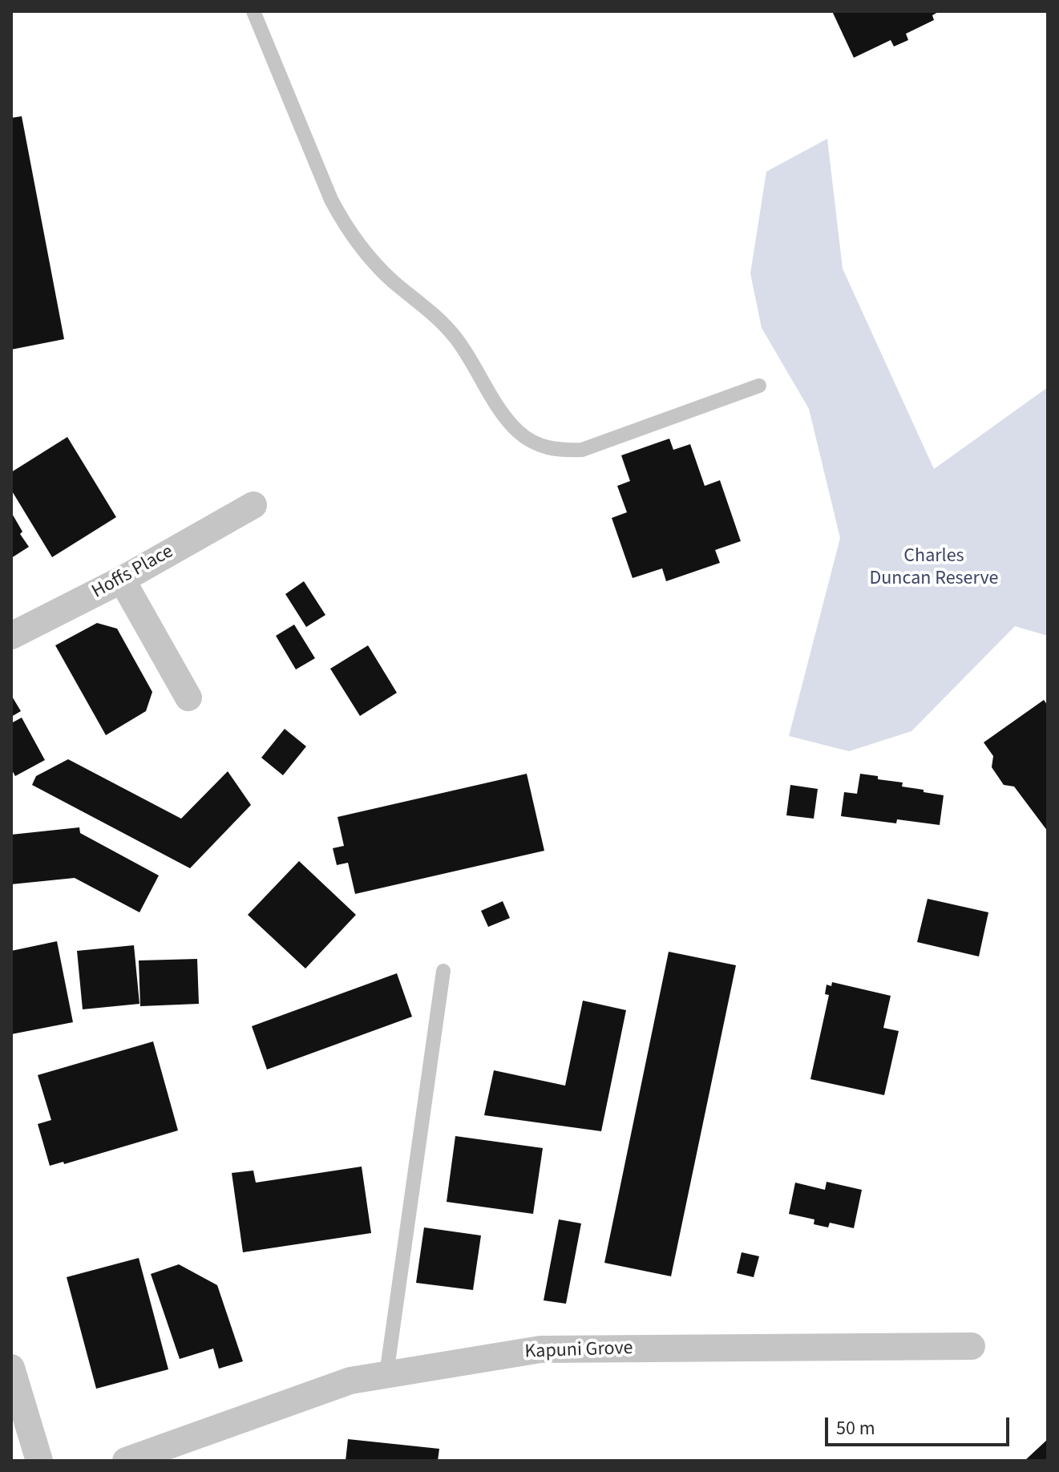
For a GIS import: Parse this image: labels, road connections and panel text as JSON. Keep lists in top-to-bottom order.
{
  "streets": {
    "street": ["Hoffs Place", "Kapuni Grove"]
  },
  "parks": ["Charles Duncan Reserve"],
  "scale_bar": "50 m"
}
